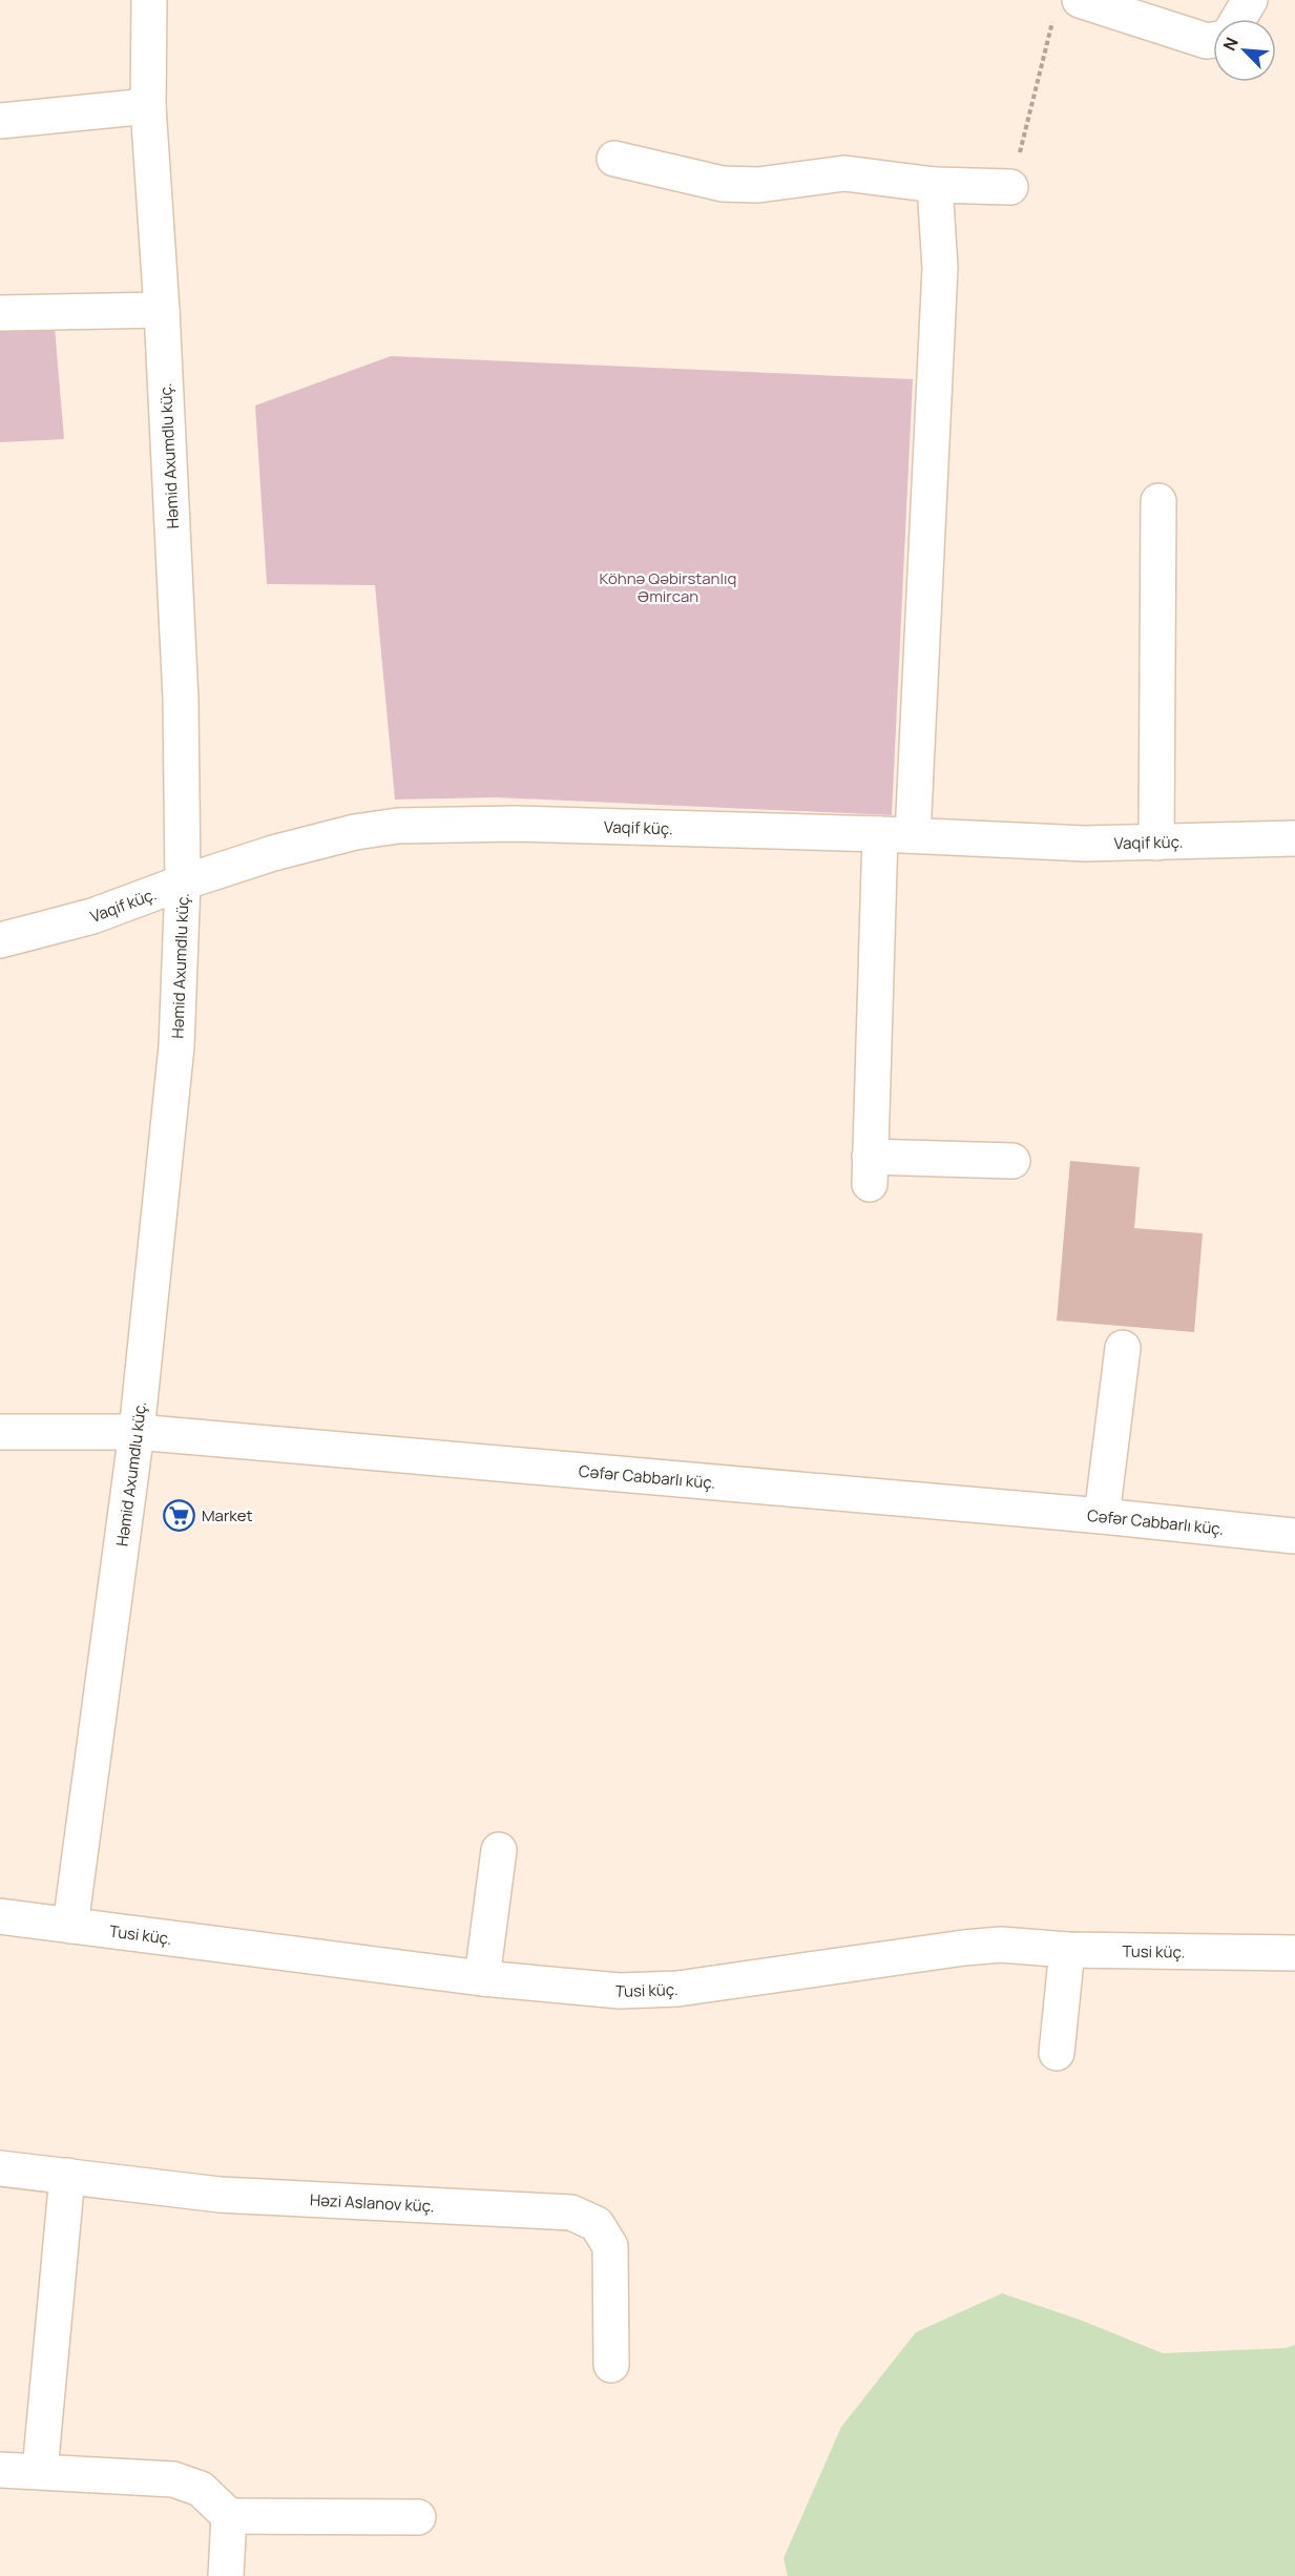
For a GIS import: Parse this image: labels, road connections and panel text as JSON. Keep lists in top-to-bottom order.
{
  "streets": {
    "street": [
      "Həmid Axumdlu küç.",
      "Vaqif küç.",
      "Cəfər Cabbarlı küç.",
      "Tusi küç.",
      "Həzi Aslanov küç."
    ]
  },
  "crossings": [
    ["Həmid Axumdlu küç.", "Vaqif küç."],
    ["Həmid Axumdlu küç.", "Cəfər Cabbarlı küç."],
    ["Həmid Axumdlu küç.", "Tusi küç."]
  ],
  "parks": ["Köhnə Qəbirstanlıq Əmircan"],
  "places": {
    "supermarket": ["Market"]
  },
  "north": "top left"
}
